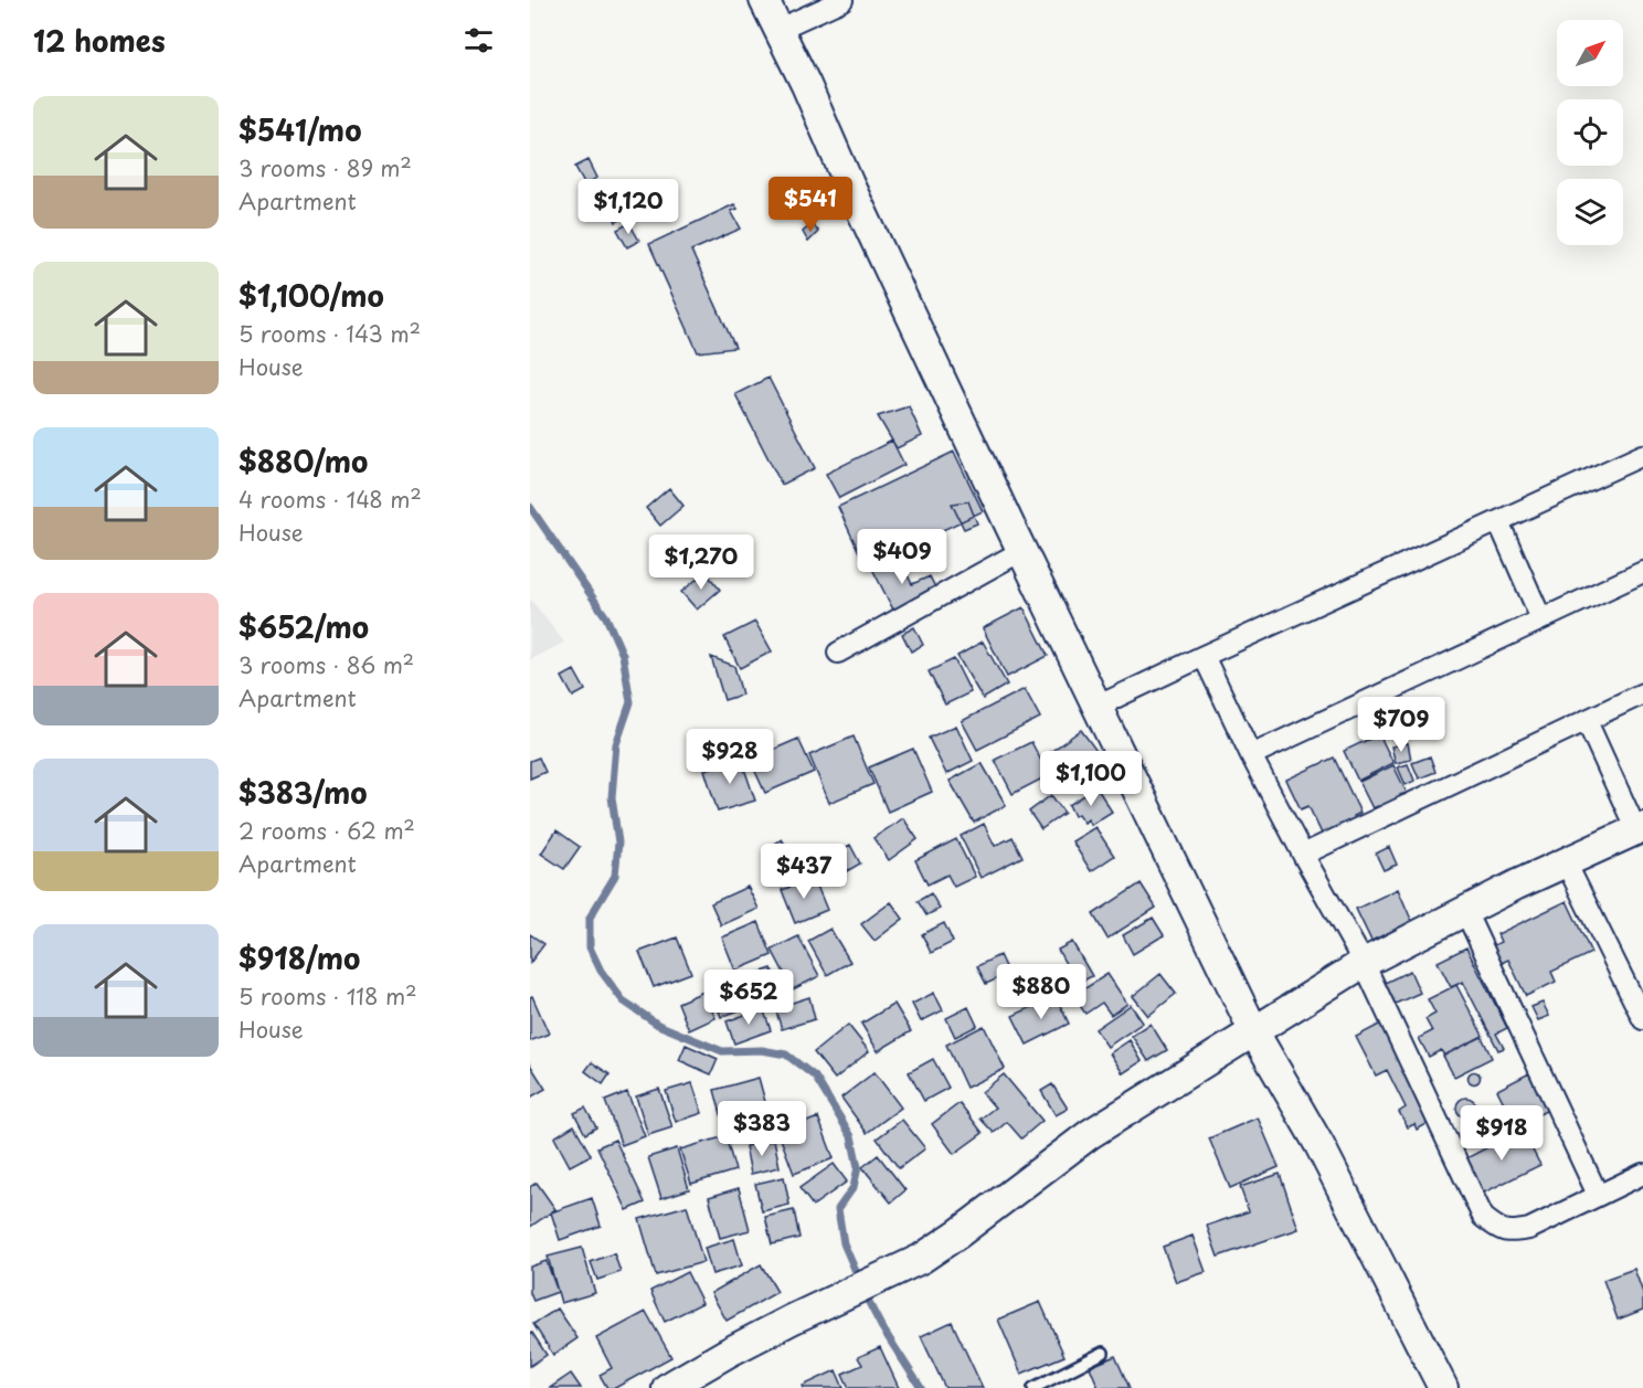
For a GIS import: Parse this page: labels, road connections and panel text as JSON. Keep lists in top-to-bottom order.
{
  "north": "top right",
  "page": {
    "heading": "12 homes",
    "list": [
      {
        "name": "$541/mo",
        "note": "3 rooms · 89 m² · Apartment"
      },
      {
        "name": "$1,100/mo",
        "note": "5 rooms · 143 m² · House"
      },
      {
        "name": "$880/mo",
        "note": "4 rooms · 148 m² · House"
      },
      {
        "name": "$652/mo",
        "note": "3 rooms · 86 m² · Apartment"
      },
      {
        "name": "$383/mo",
        "note": "2 rooms · 62 m² · Apartment"
      },
      {
        "name": "$918/mo",
        "note": "5 rooms · 118 m² · House"
      }
    ],
    "price": [
      "$541",
      "$1,120",
      "$409",
      "$1,270",
      "$709",
      "$928",
      "$1,100",
      "$437",
      "$880",
      "$652",
      "$383",
      "$918"
    ]
  }
}
